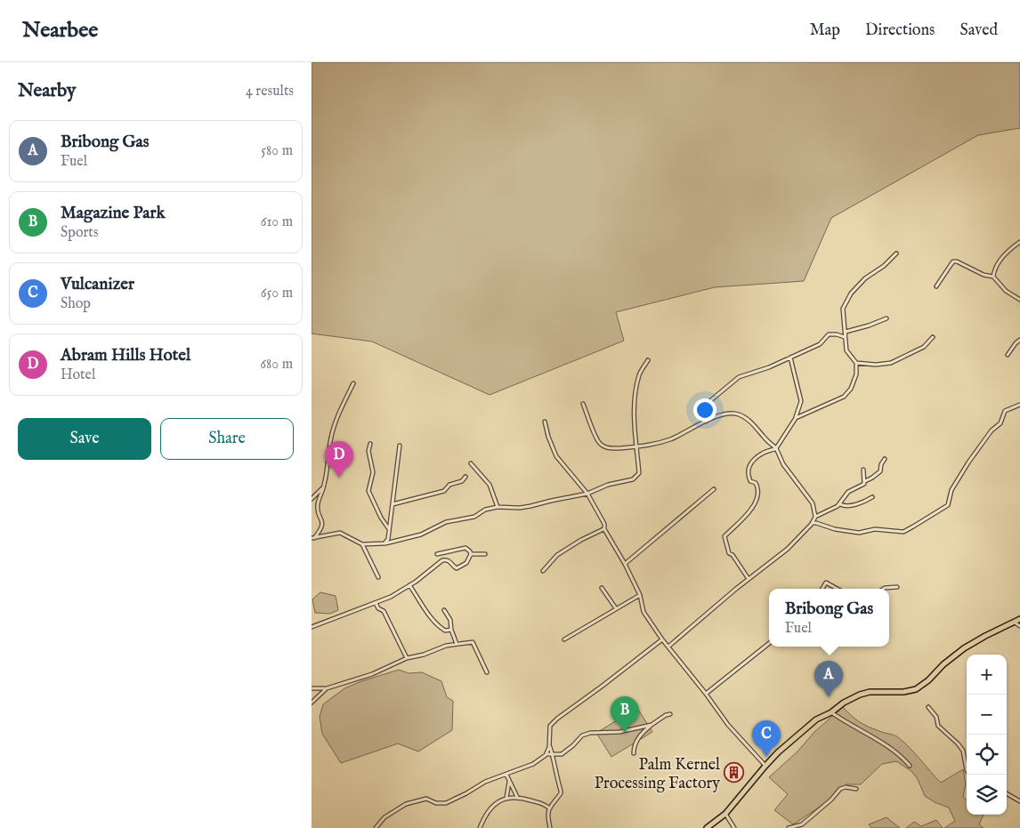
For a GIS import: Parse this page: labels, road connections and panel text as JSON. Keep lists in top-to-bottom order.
{
  "places": {
    "building": ["Palm Kernel Processing Factory"]
  },
  "page": {
    "header": "Nearbee",
    "nav": ["Map", "Directions", "Saved"],
    "heading": ["Nearby", "4 results"],
    "list": [
      {
        "mark": "A",
        "name": "Bribong Gas",
        "note": "Fuel",
        "value": "580 m"
      },
      {
        "mark": "B",
        "name": "Magazine Park",
        "note": "Sports",
        "value": "610 m"
      },
      {
        "mark": "C",
        "name": "Vulcanizer",
        "note": "Shop",
        "value": "650 m"
      },
      {
        "mark": "D",
        "name": "Abram Hills Hotel",
        "note": "Hotel",
        "value": "680 m"
      }
    ],
    "buttons": ["Save", "Share"],
    "pins": [
      "D",
      "A",
      "B",
      "C"
    ],
    "popup": ["Bribong Gas", "Fuel"],
    "map_buttons": ["+", "−"]
  }
}
